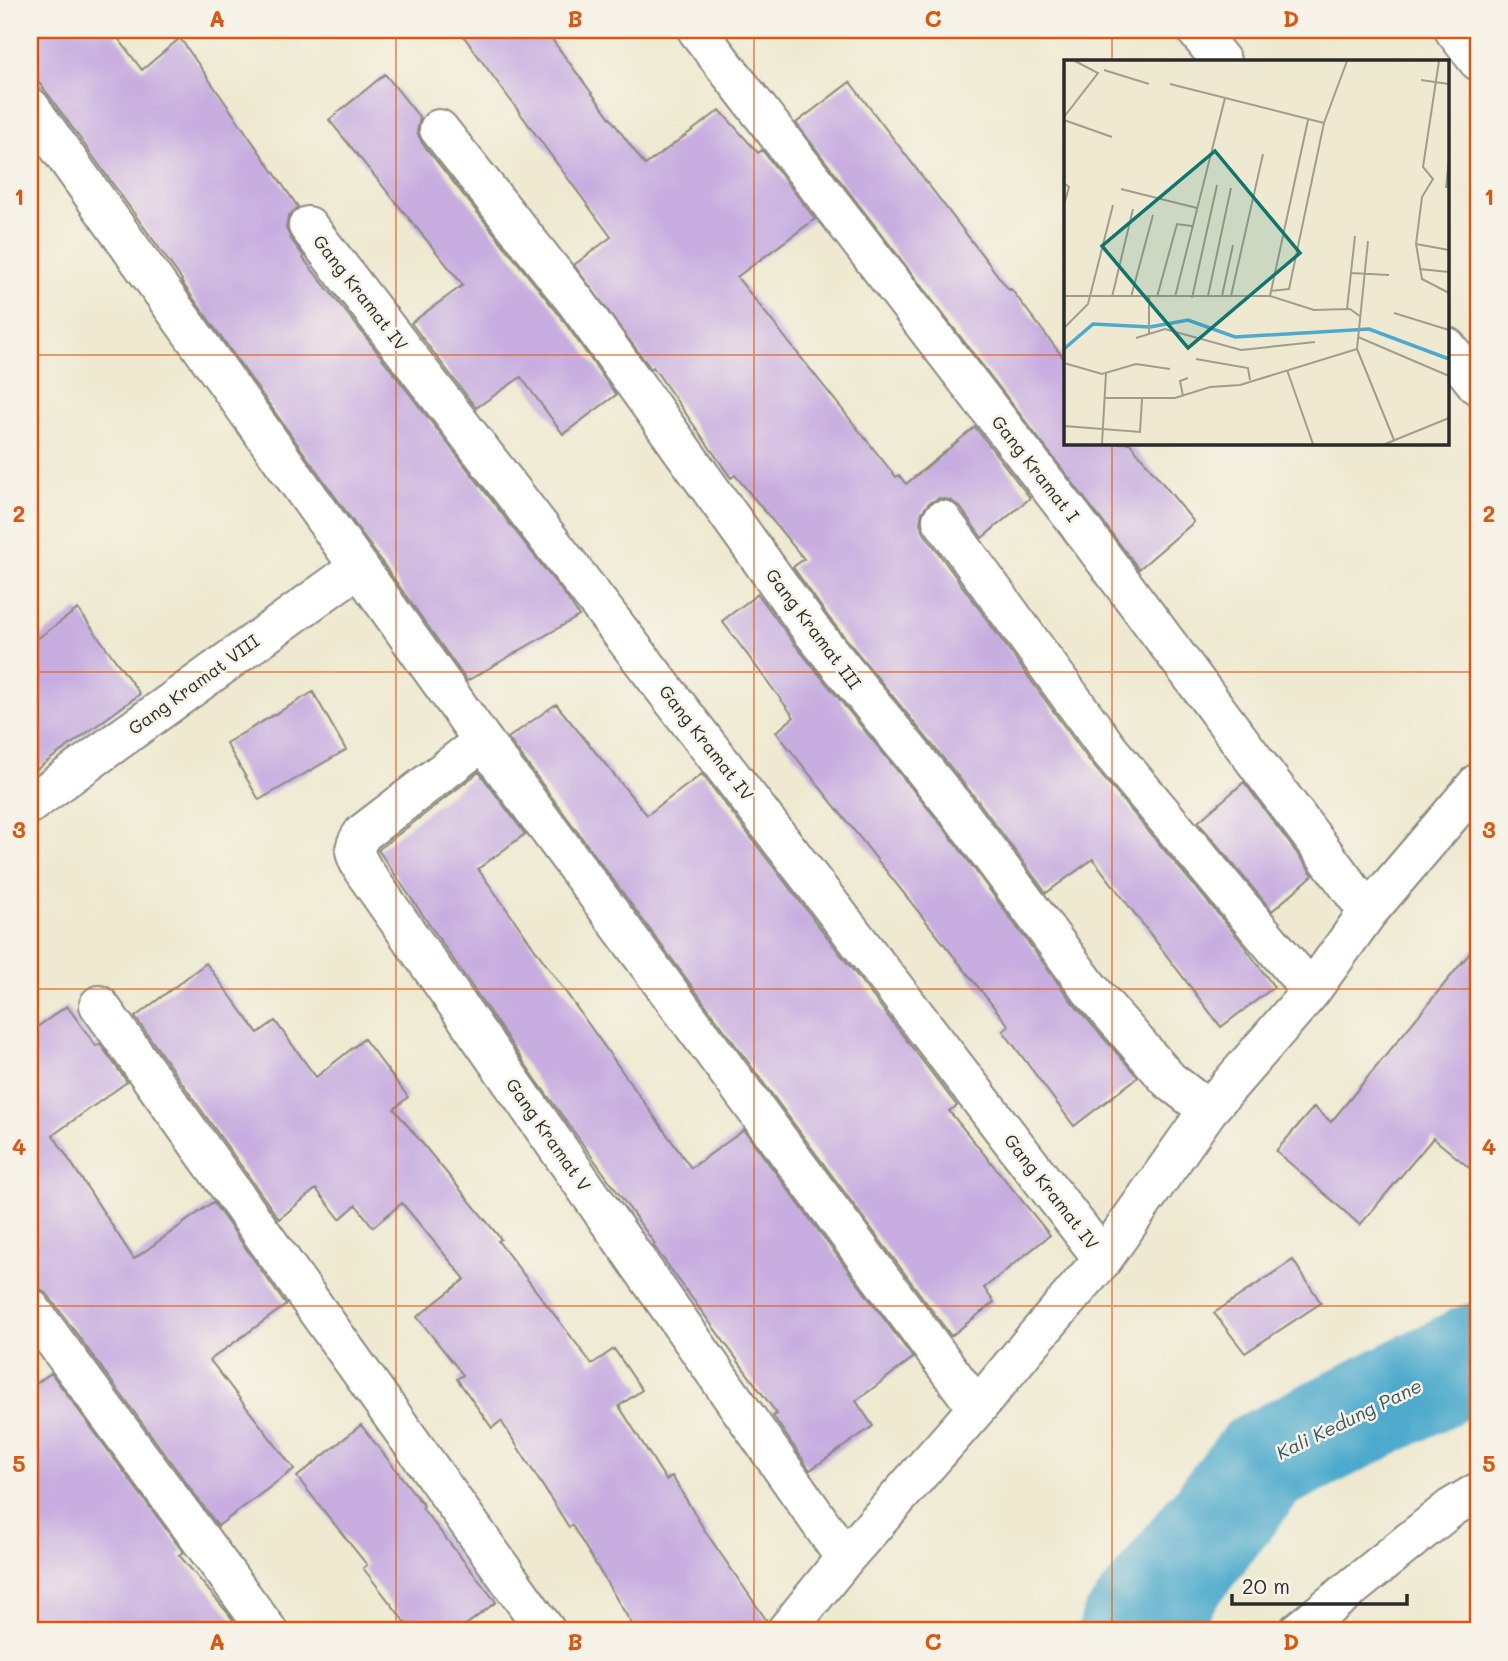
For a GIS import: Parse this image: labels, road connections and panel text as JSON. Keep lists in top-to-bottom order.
{
  "streets": {
    "street": [
      "Gang Kramat IV",
      "Gang Kramat I",
      "Gang Kramat III",
      "Gang Kramat VIII",
      "Gang Kramat V"
    ]
  },
  "water": ["Kali Kedung Pane"],
  "scale_bar": "20 m",
  "grid": {
    "columns": [
      "A",
      "B",
      "C",
      "D"
    ],
    "rows": [
      "1",
      "2",
      "3",
      "4",
      "5"
    ]
  }
}
